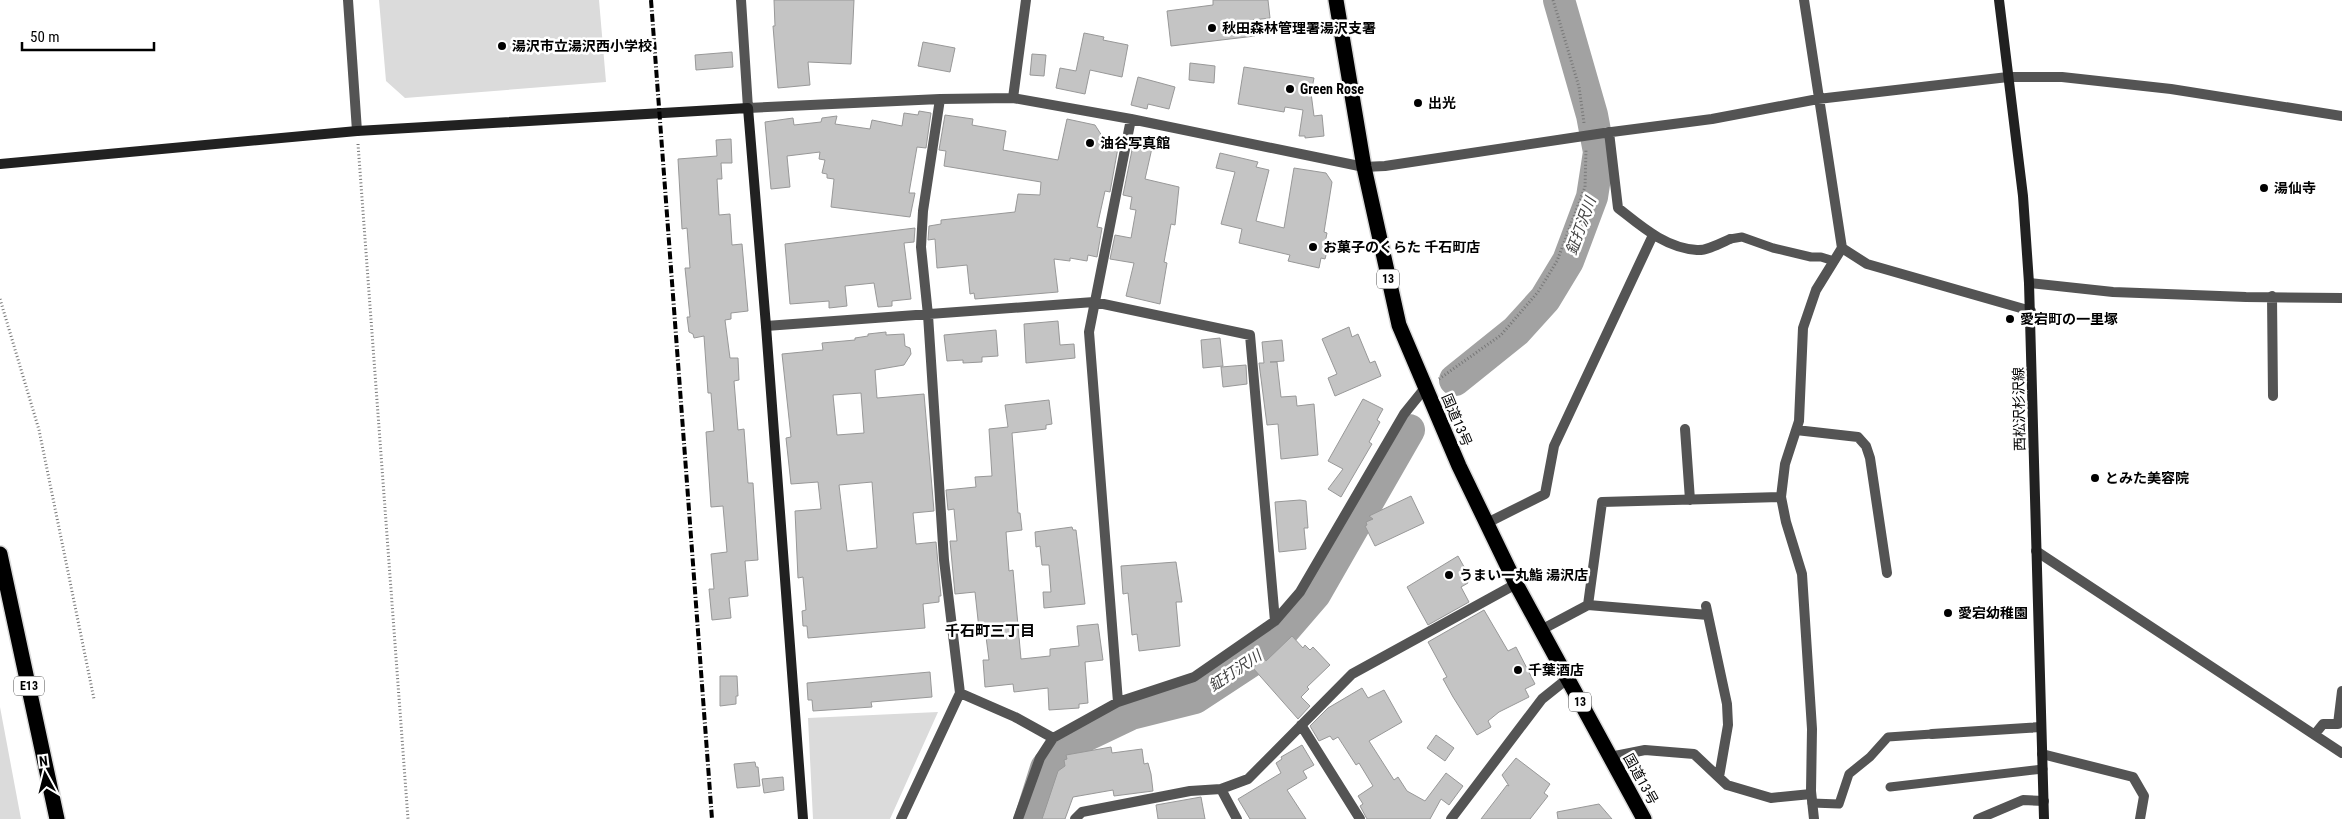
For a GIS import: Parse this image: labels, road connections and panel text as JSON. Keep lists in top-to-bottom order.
{
  "streets": {
    "highway": ["13", "国道13号", "E13"],
    "street": ["西松沢杉沢線"]
  },
  "districts": ["千石町三丁目"],
  "water": ["鉦打沢川"],
  "places": [
    "秋田森林管理署湯沢支署",
    "湯沢市立湯沢西小学校",
    "Green Rose",
    "出光",
    "油谷写真館",
    "湯仙寺",
    "お菓子のくらた 千石町店",
    "愛宕町の一里塚",
    "とみた美容院",
    "うまい一丸鮨 湯沢店",
    "愛宕幼稚園",
    "千葉酒店"
  ],
  "scale_bar": "50 m",
  "north": "top"
}
